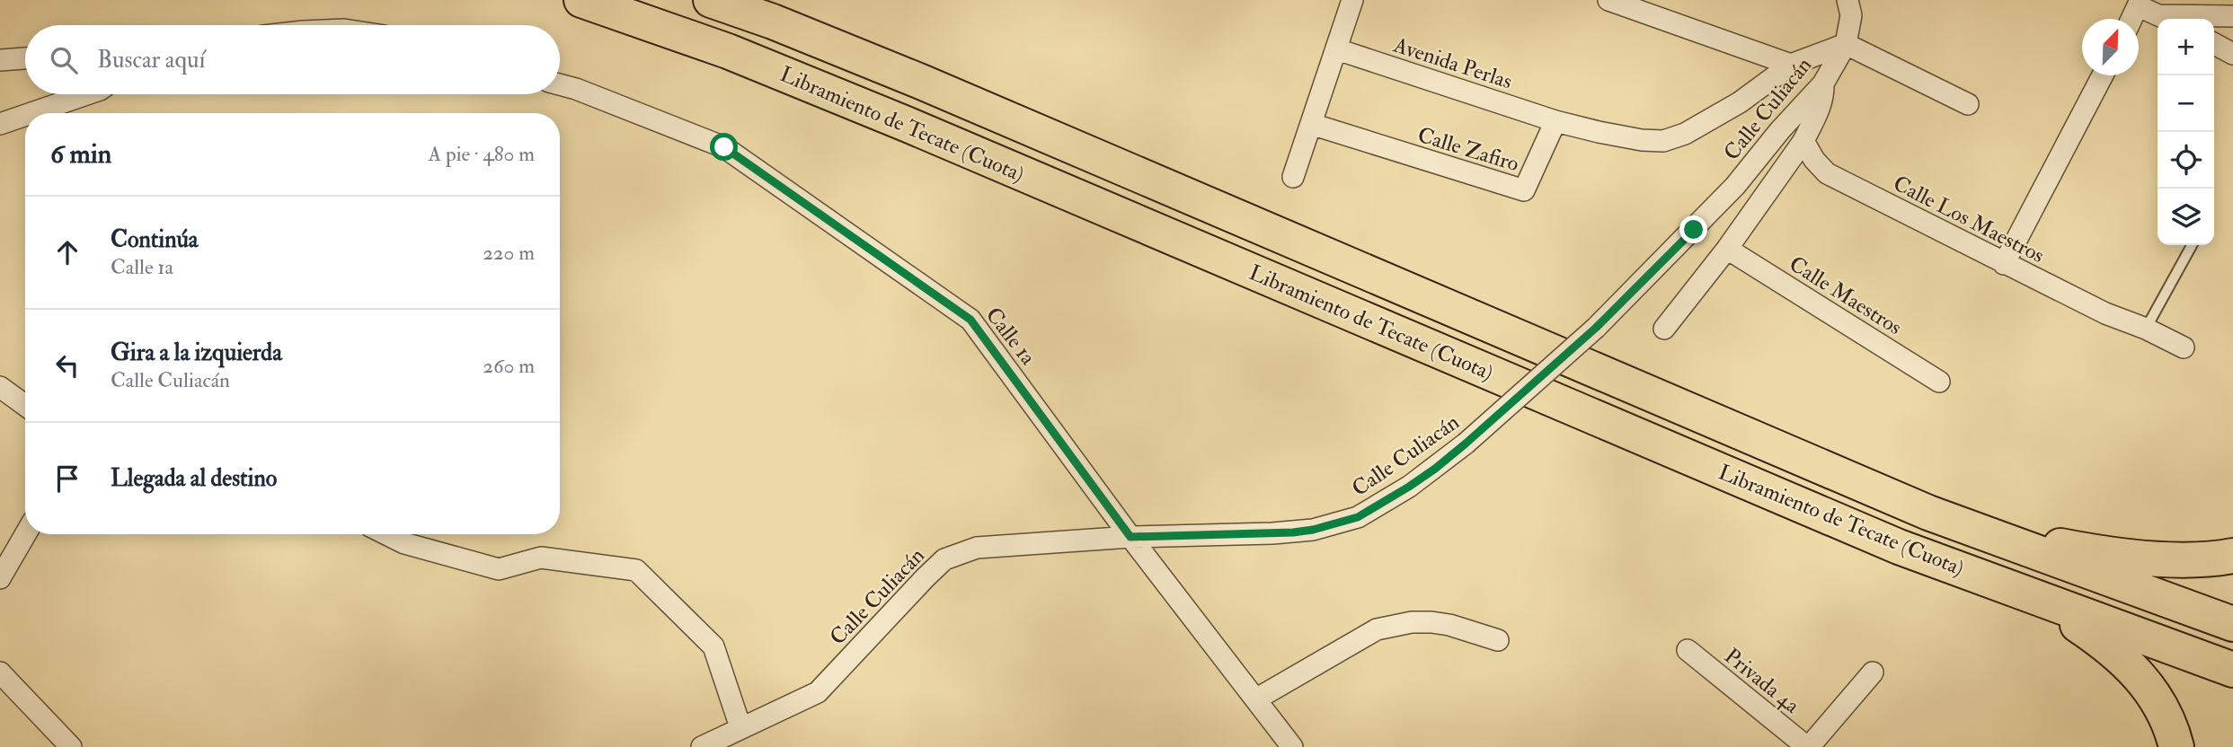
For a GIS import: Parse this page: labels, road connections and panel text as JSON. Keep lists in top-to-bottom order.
{
  "streets": {
    "highway": ["Libramiento de Tecate (Cuota)"],
    "street": [
      "Avenida Perlas",
      "Calle Culiacán",
      "Calle Zafiro",
      "Calle Los Maestros",
      "Calle Maestros",
      "Calle 1a",
      "Privada 4a"
    ]
  },
  "crossings": [
    ["Avenida Perlas", "Calle Zafiro"],
    ["Calle Culiacán", "Calle 1a"]
  ],
  "north": "top right",
  "page": {
    "map_buttons": ["+", "−"],
    "search": "Buscar aquí",
    "heading": ["6 min", "A pie · 480 m"],
    "list": [
      ["Continúa", "Calle 1a", "220 m"],
      ["Gira a la izquierda", "Calle Culiacán", "260 m"],
      "Llegada al destino"
    ]
  }
}
